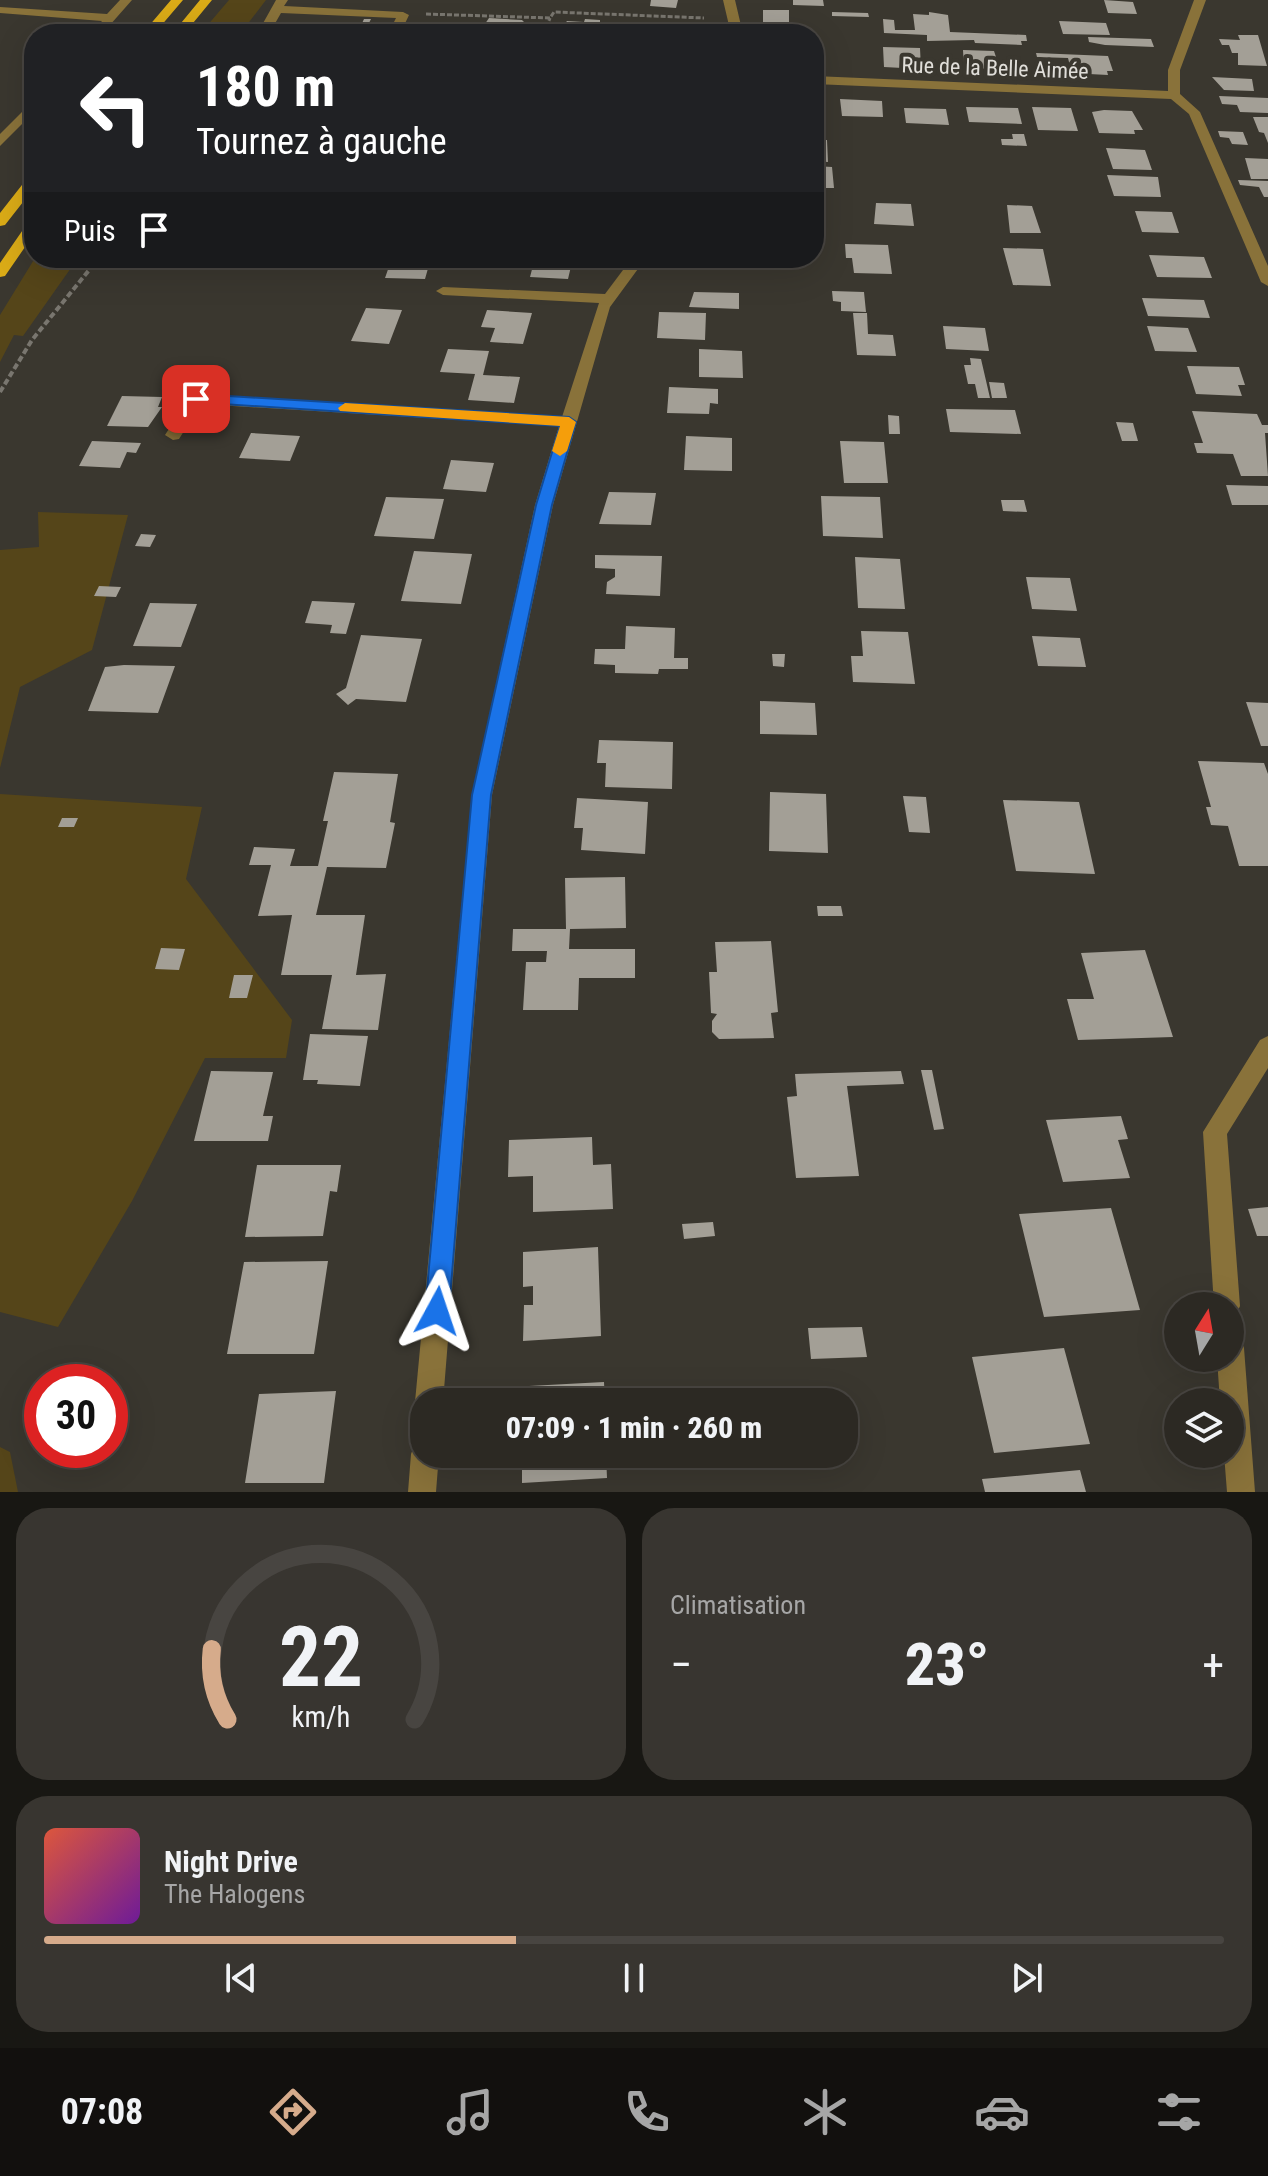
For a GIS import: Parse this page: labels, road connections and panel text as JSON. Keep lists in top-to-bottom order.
{
  "streets": {
    "street": ["Rue de la Belle Aimée"]
  },
  "north": "top",
  "page": {
    "turn": ["180 m", "Tournez à gauche"],
    "then": "Puis",
    "limit": "30",
    "trip": "07:09 · 1 min · 260 m",
    "tile": "Climatisation",
    "heat": ["−", "23°", "+"],
    "song": ["Night Drive", "The Halogens"],
    "tabs": "07:08",
    "gauge": ["22", "km/h"]
  }
}
